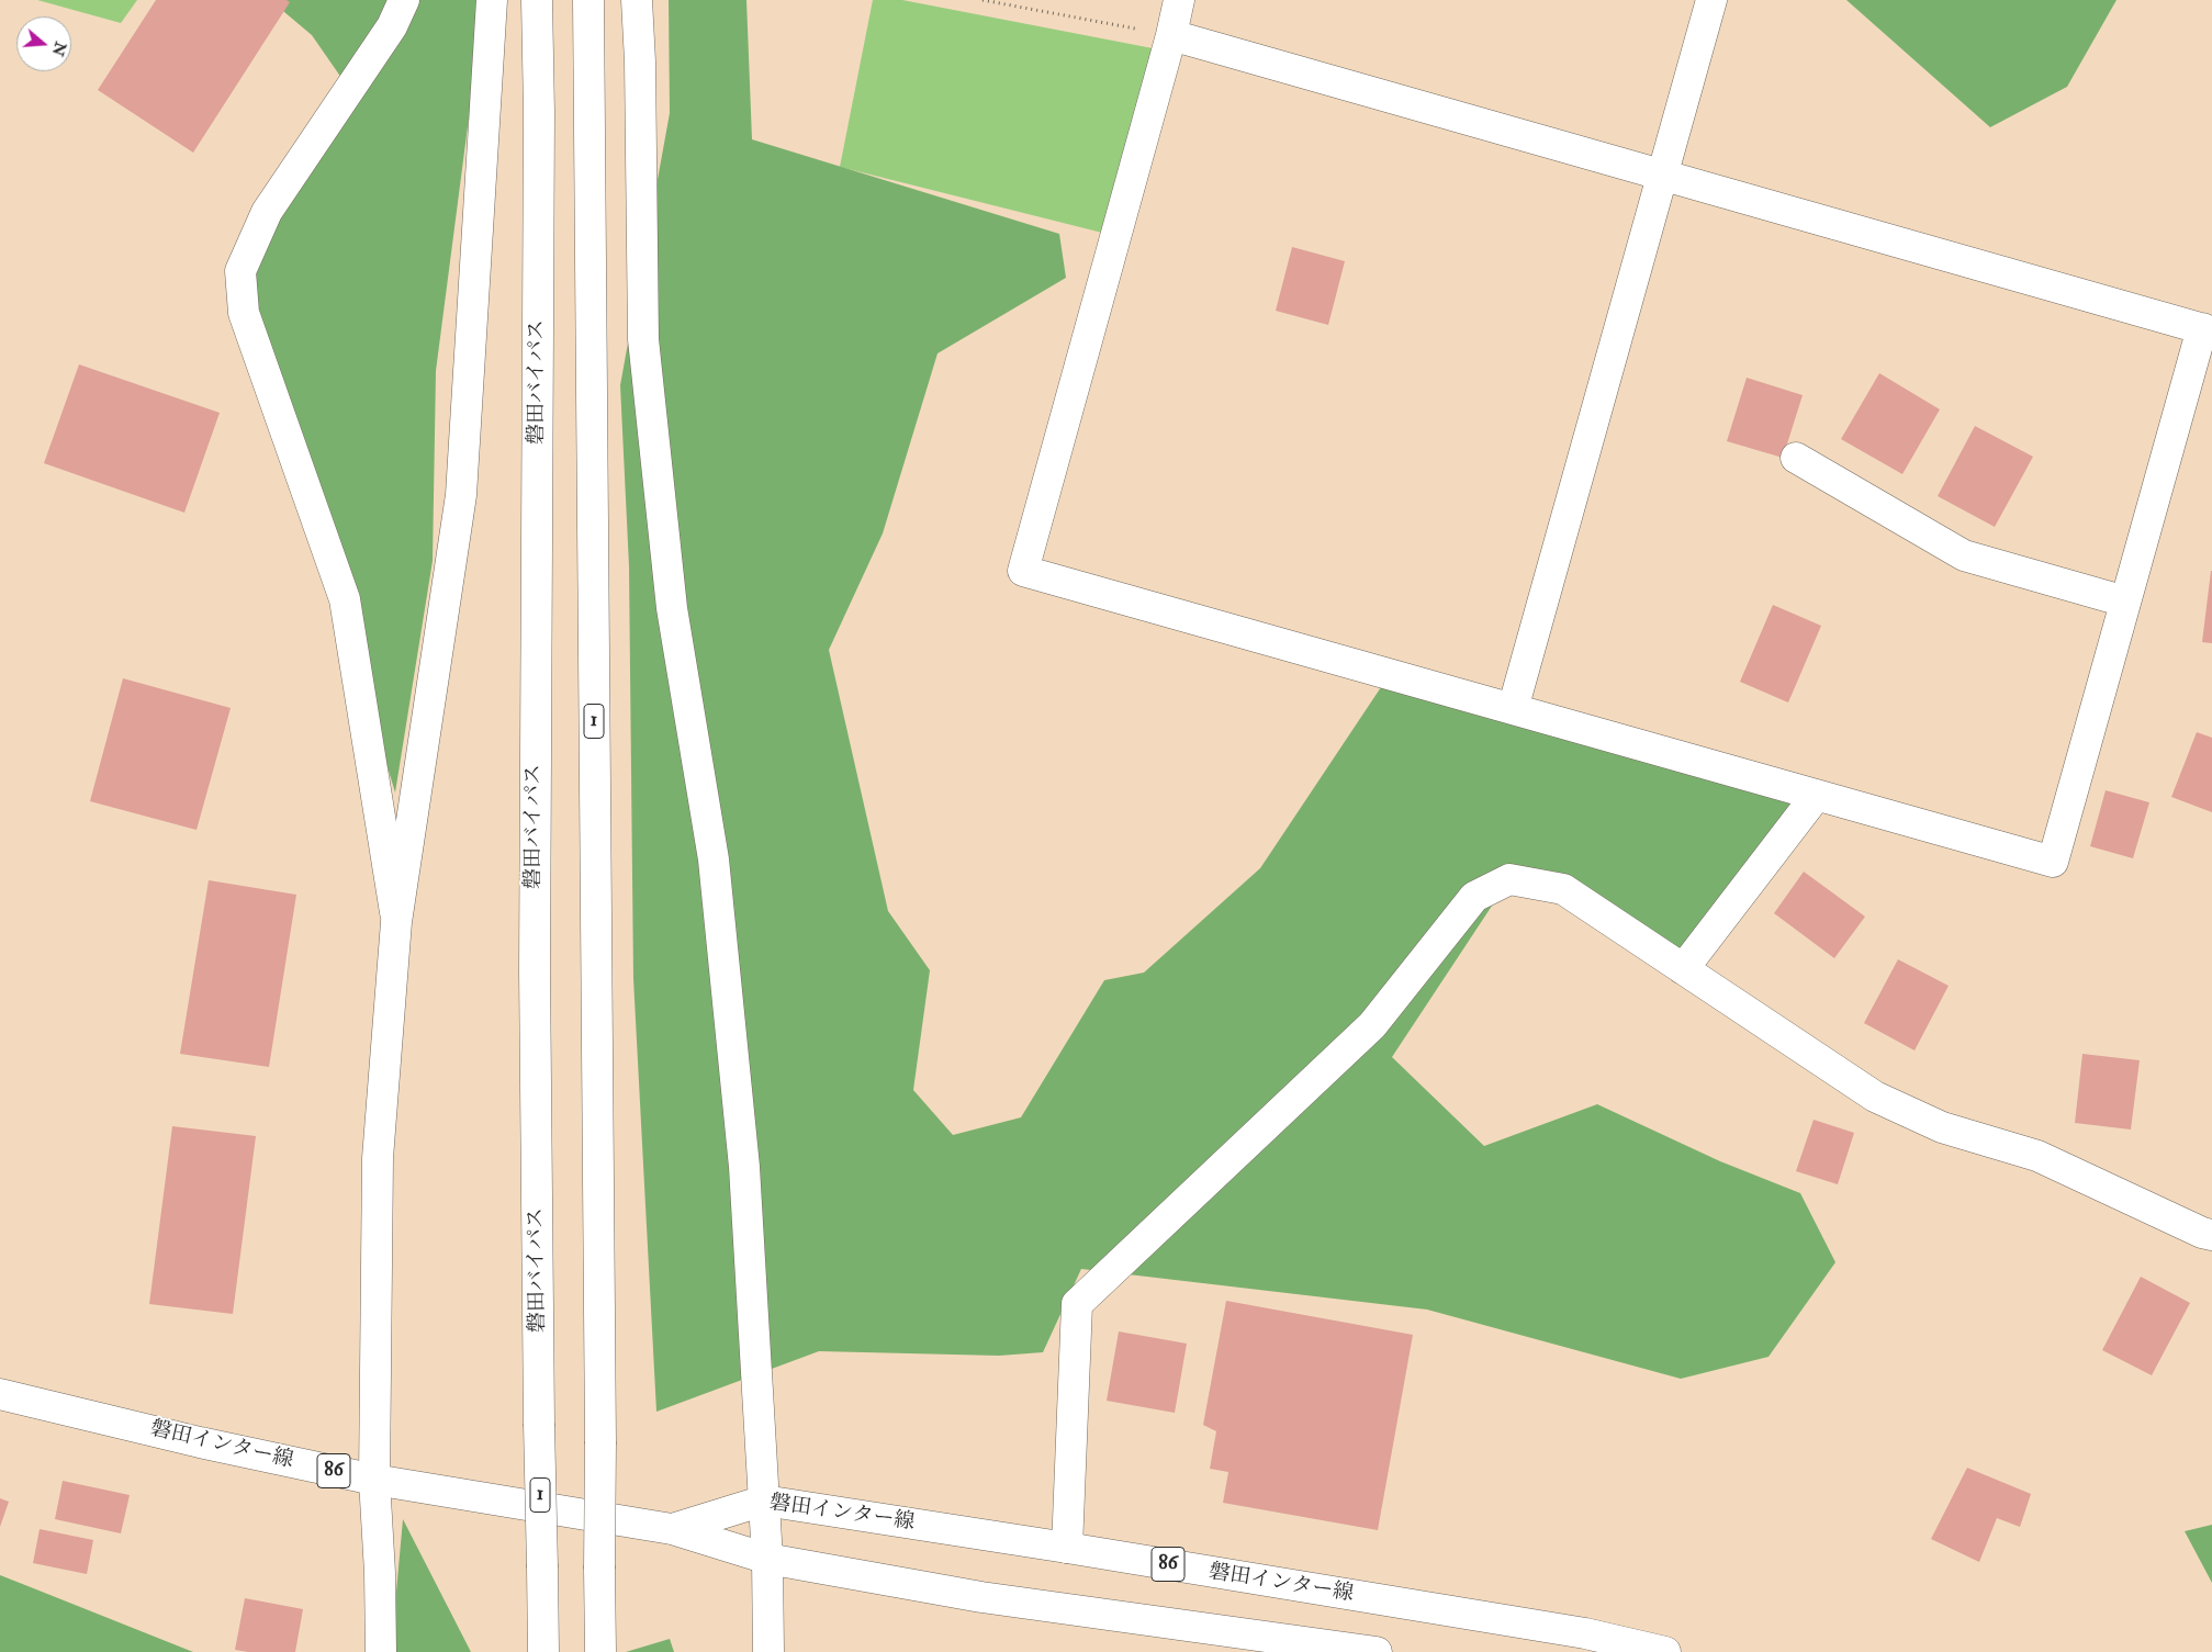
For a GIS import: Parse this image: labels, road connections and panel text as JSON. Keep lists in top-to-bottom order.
{
  "streets": {
    "main road": [
      "磐田バイパス",
      "1",
      "磐田インター線",
      "86"
    ]
  },
  "north": "right"
}
